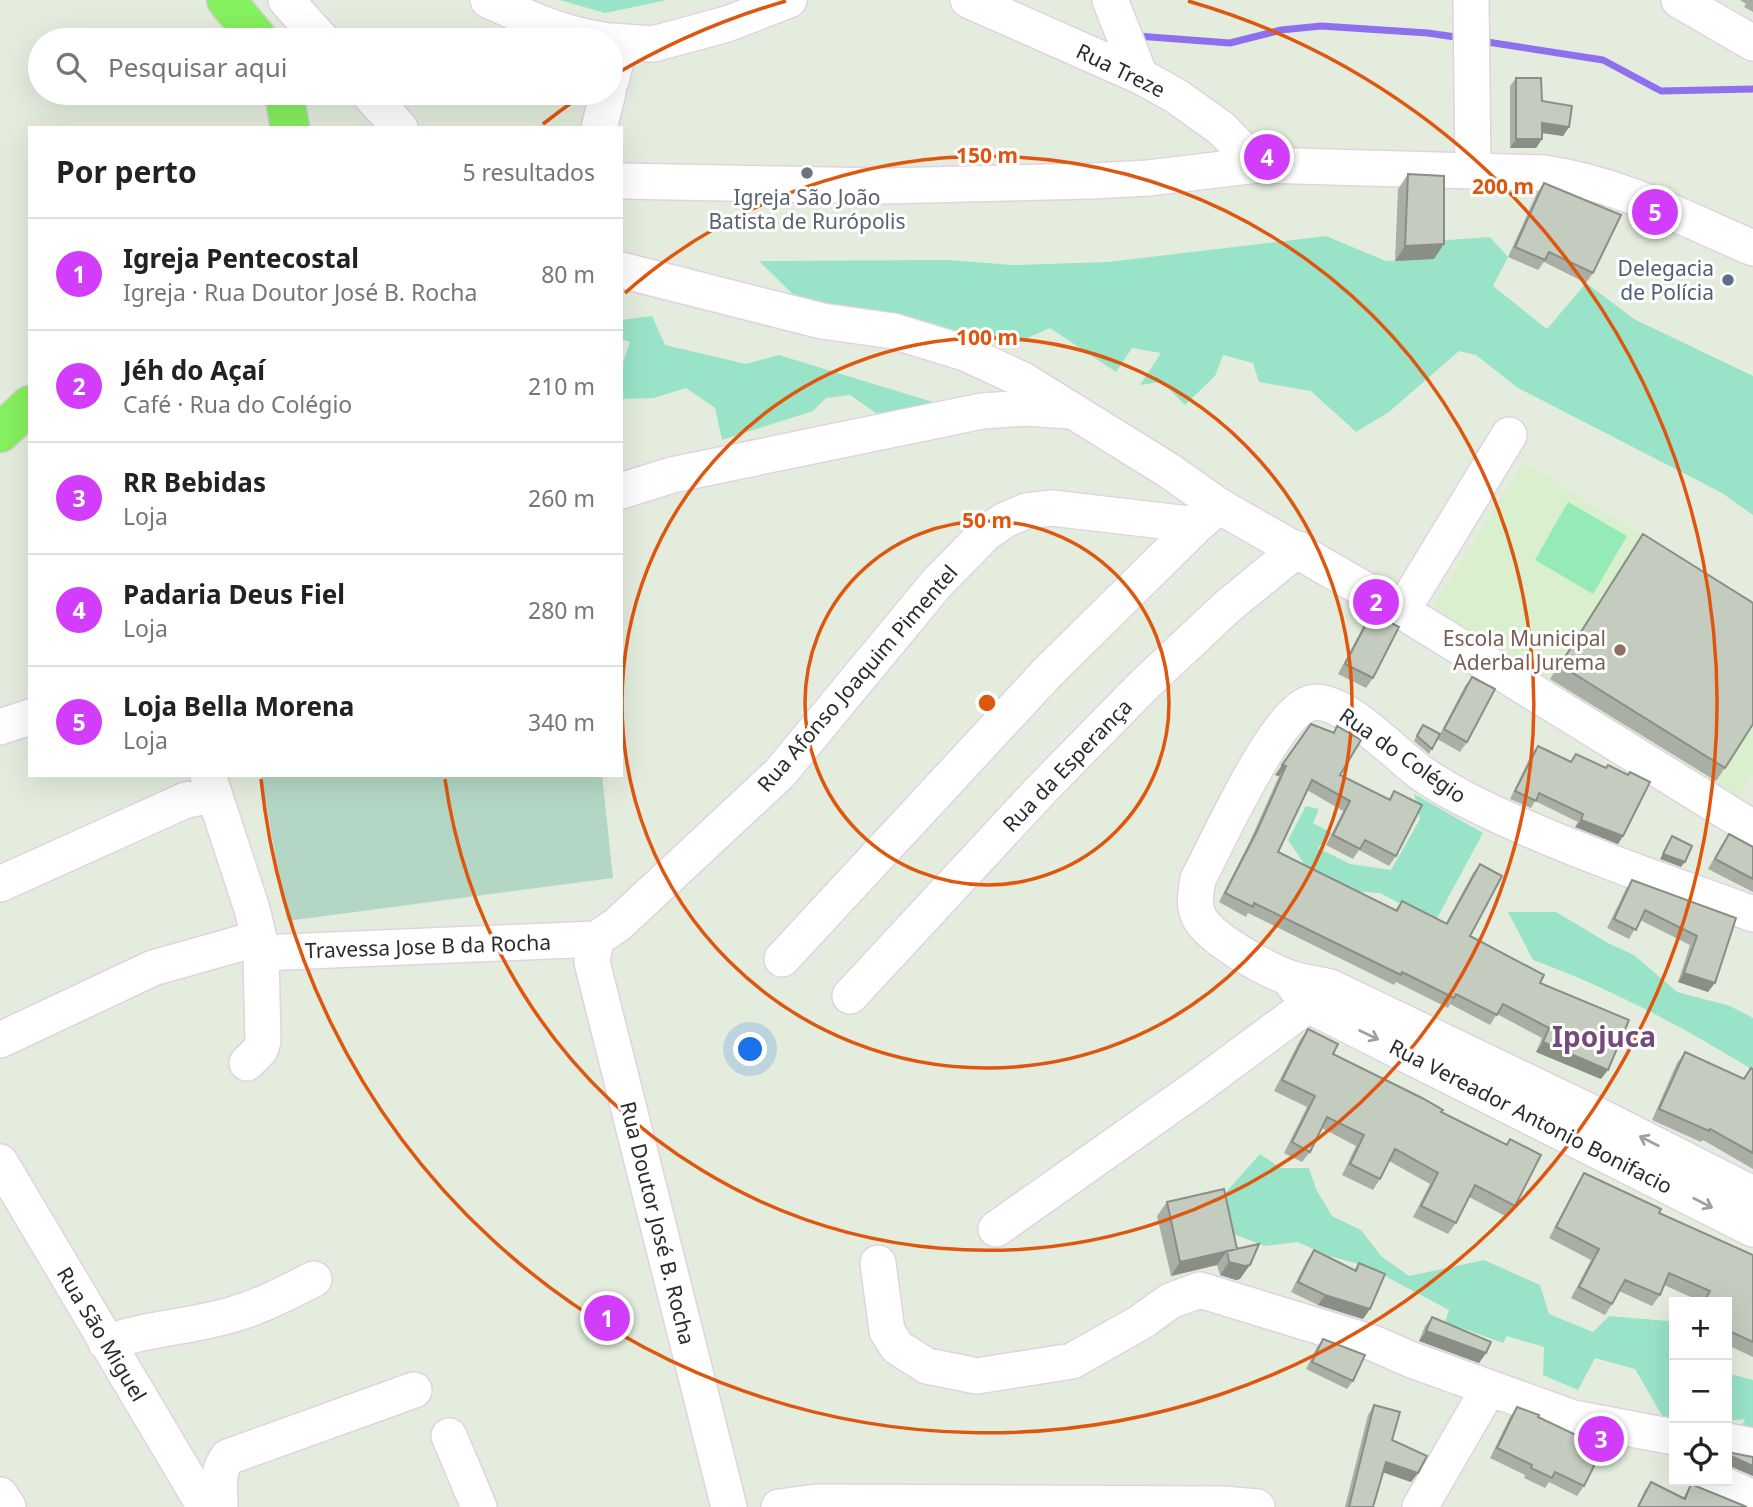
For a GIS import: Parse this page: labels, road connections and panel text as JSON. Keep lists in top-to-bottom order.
{
  "streets": {
    "street": [
      "Rua Treze",
      "Rua Afonso Joaquim Pimentel",
      "Rua do Colégio",
      "Rua da Esperança",
      "Travessa Jose B da Rocha",
      "Rua Vereador Antonio Bonifacio",
      "Rua Doutor José B. Rocha",
      "Rua São Miguel"
    ]
  },
  "crossings": [
    ["Rua Afonso Joaquim Pimentel", "Travessa Jose B da Rocha"],
    ["Rua Afonso Joaquim Pimentel", "Rua Doutor José B. Rocha"],
    ["Rua do Colégio", "Rua Vereador Antonio Bonifacio"],
    ["Travessa Jose B da Rocha", "Rua Doutor José B. Rocha"]
  ],
  "districts": ["Ipojuca"],
  "places": ["Igreja São João Batista de Rurópolis", "Delegacia de Polícia", "Escola Municipal Aderbal Jurema"],
  "page": {
    "search": "Pesquisar aqui",
    "heading": ["Por perto", "5 resultados"],
    "pins": [
      "4",
      "5",
      "2",
      "1",
      "3"
    ],
    "list": [
      {
        "mark": "1",
        "name": "Igreja Pentecostal",
        "note": "Igreja · Rua Doutor José B. Rocha",
        "value": "80 m"
      },
      {
        "mark": "2",
        "name": "Jéh do Açaí",
        "note": "Café · Rua do Colégio",
        "value": "210 m"
      },
      {
        "mark": "3",
        "name": "RR Bebidas",
        "note": "Loja",
        "value": "260 m"
      },
      {
        "mark": "4",
        "name": "Padaria Deus Fiel",
        "note": "Loja",
        "value": "280 m"
      },
      {
        "mark": "5",
        "name": "Loja Bella Morena",
        "note": "Loja",
        "value": "340 m"
      }
    ],
    "map_buttons": ["+", "−"]
  },
  "rings": [
    "150 m",
    "200 m",
    "100 m",
    "50 m"
  ]
}
